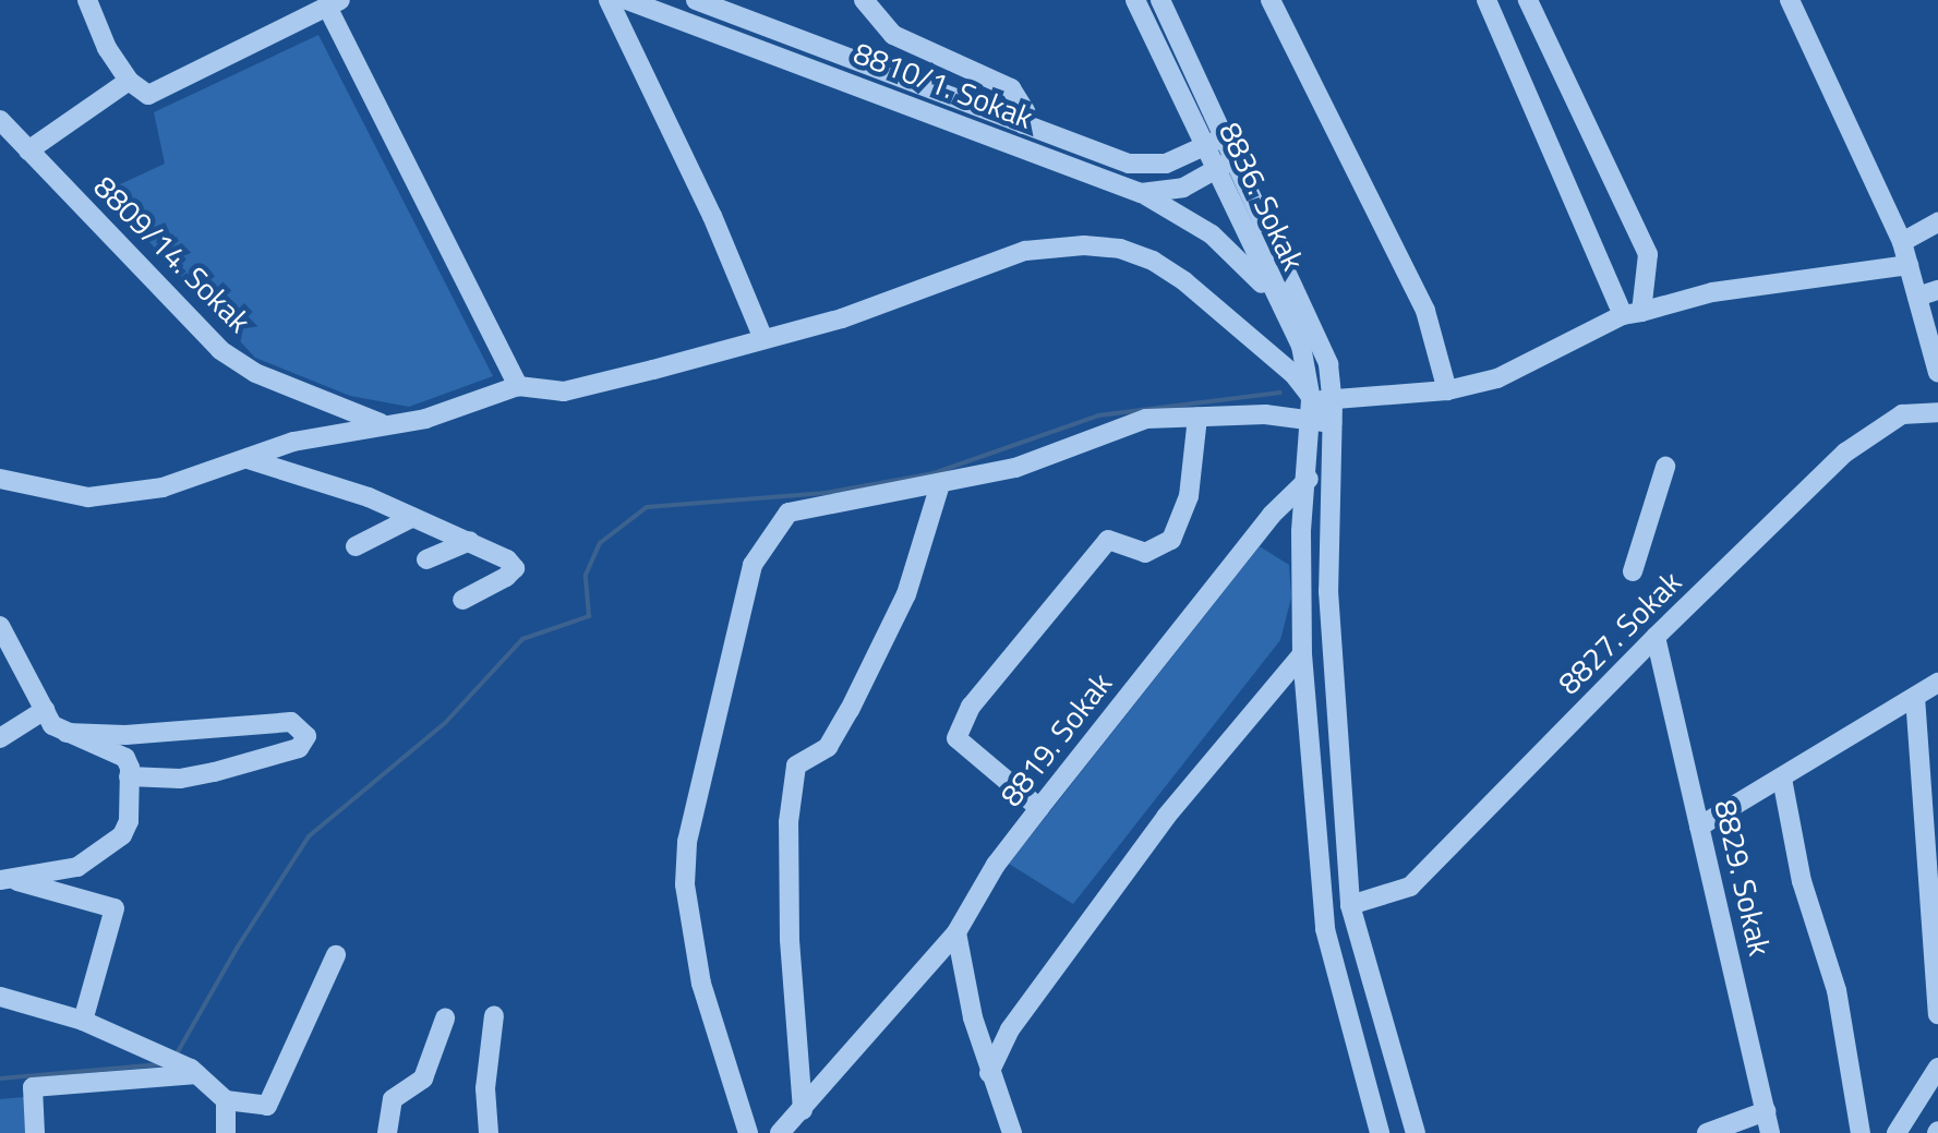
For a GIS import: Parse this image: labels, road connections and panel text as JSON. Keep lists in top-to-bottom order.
{
  "streets": {
    "street": [
      "8810/1. Sokak",
      "8836. Sokak",
      "8809/14. Sokak",
      "8827. Sokak",
      "8819. Sokak",
      "8829. Sokak"
    ]
  },
  "crossings": [
    ["8810/1. Sokak", "8836. Sokak"],
    ["8836. Sokak", "8819. Sokak"],
    ["8827. Sokak", "8829. Sokak"]
  ]
}
